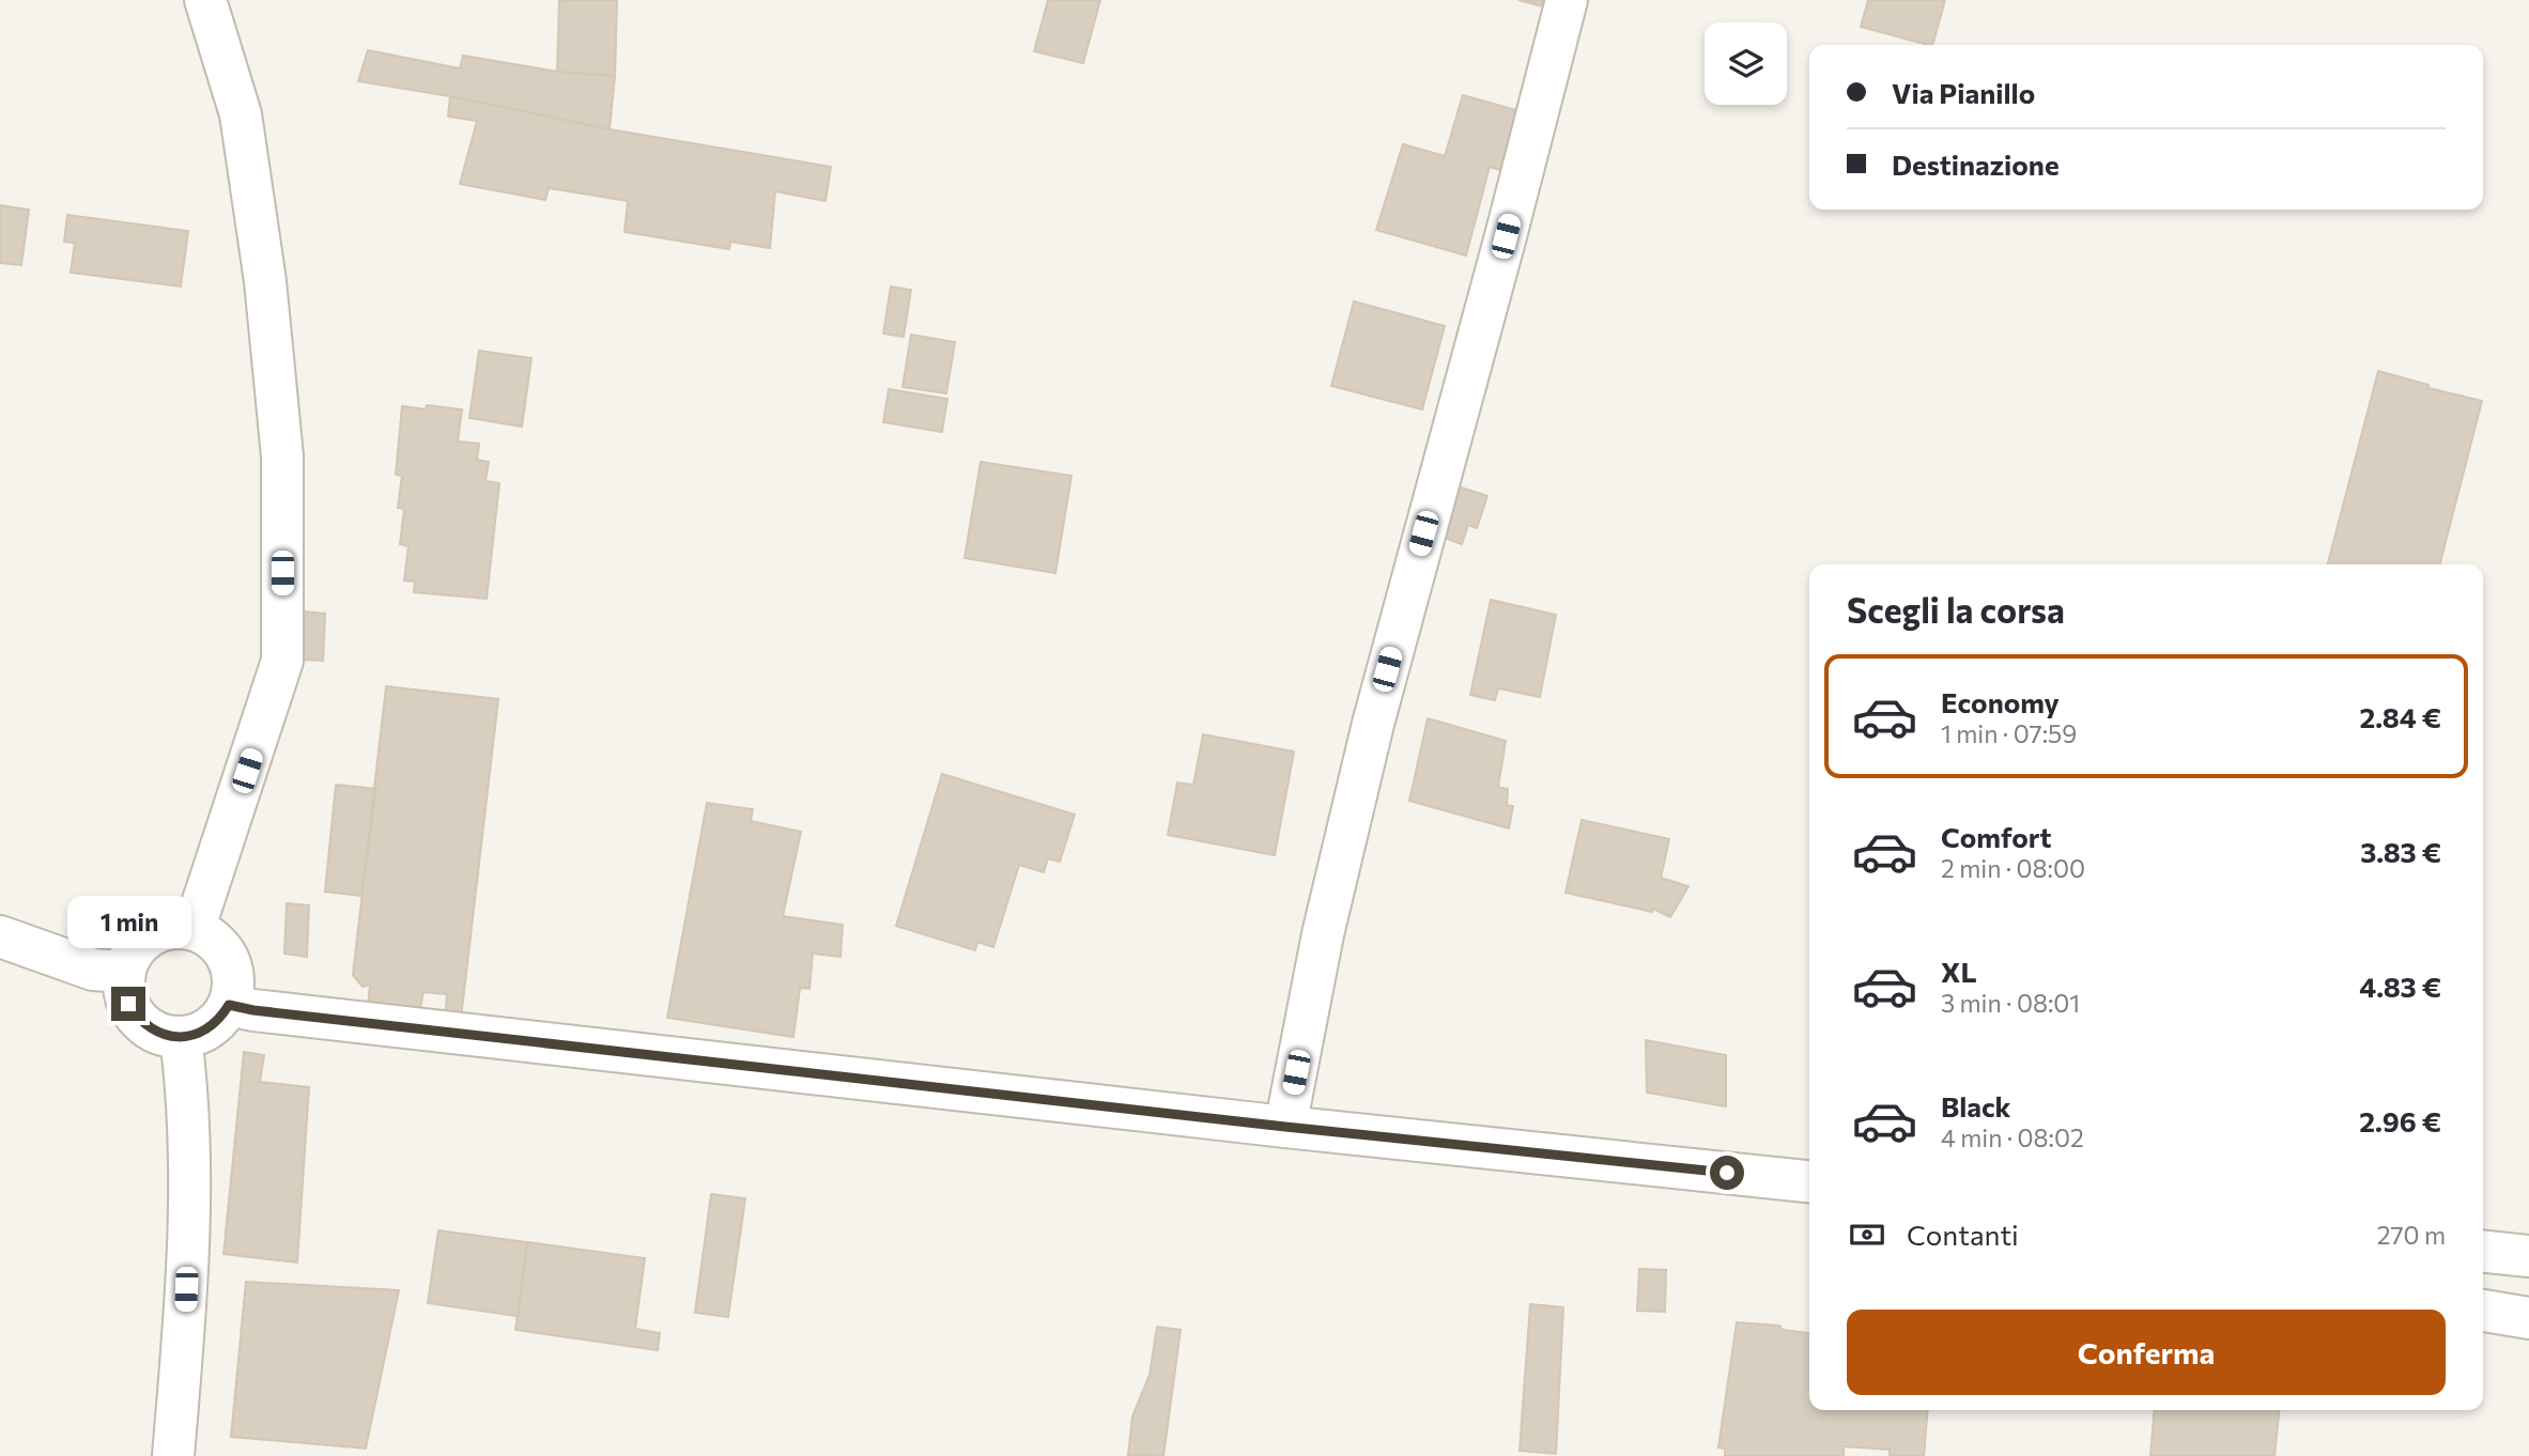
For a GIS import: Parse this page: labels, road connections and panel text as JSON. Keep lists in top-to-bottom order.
{
  "page": {
    "banner": ["Via Pianillo", "Destinazione"],
    "heading": "Scegli la corsa",
    "list": [
      {
        "name": "Economy",
        "note": "1 min · 07:59",
        "value": "2.84 €"
      },
      {
        "name": "Comfort",
        "note": "2 min · 08:00",
        "value": "3.83 €"
      },
      {
        "name": "XL",
        "note": "3 min · 08:01",
        "value": "4.83 €"
      },
      {
        "name": "Black",
        "note": "4 min · 08:02",
        "value": "2.96 €"
      }
    ],
    "bubble": "1 min",
    "pay": ["Contanti", "270 m"],
    "buttons": "Conferma"
  }
}
